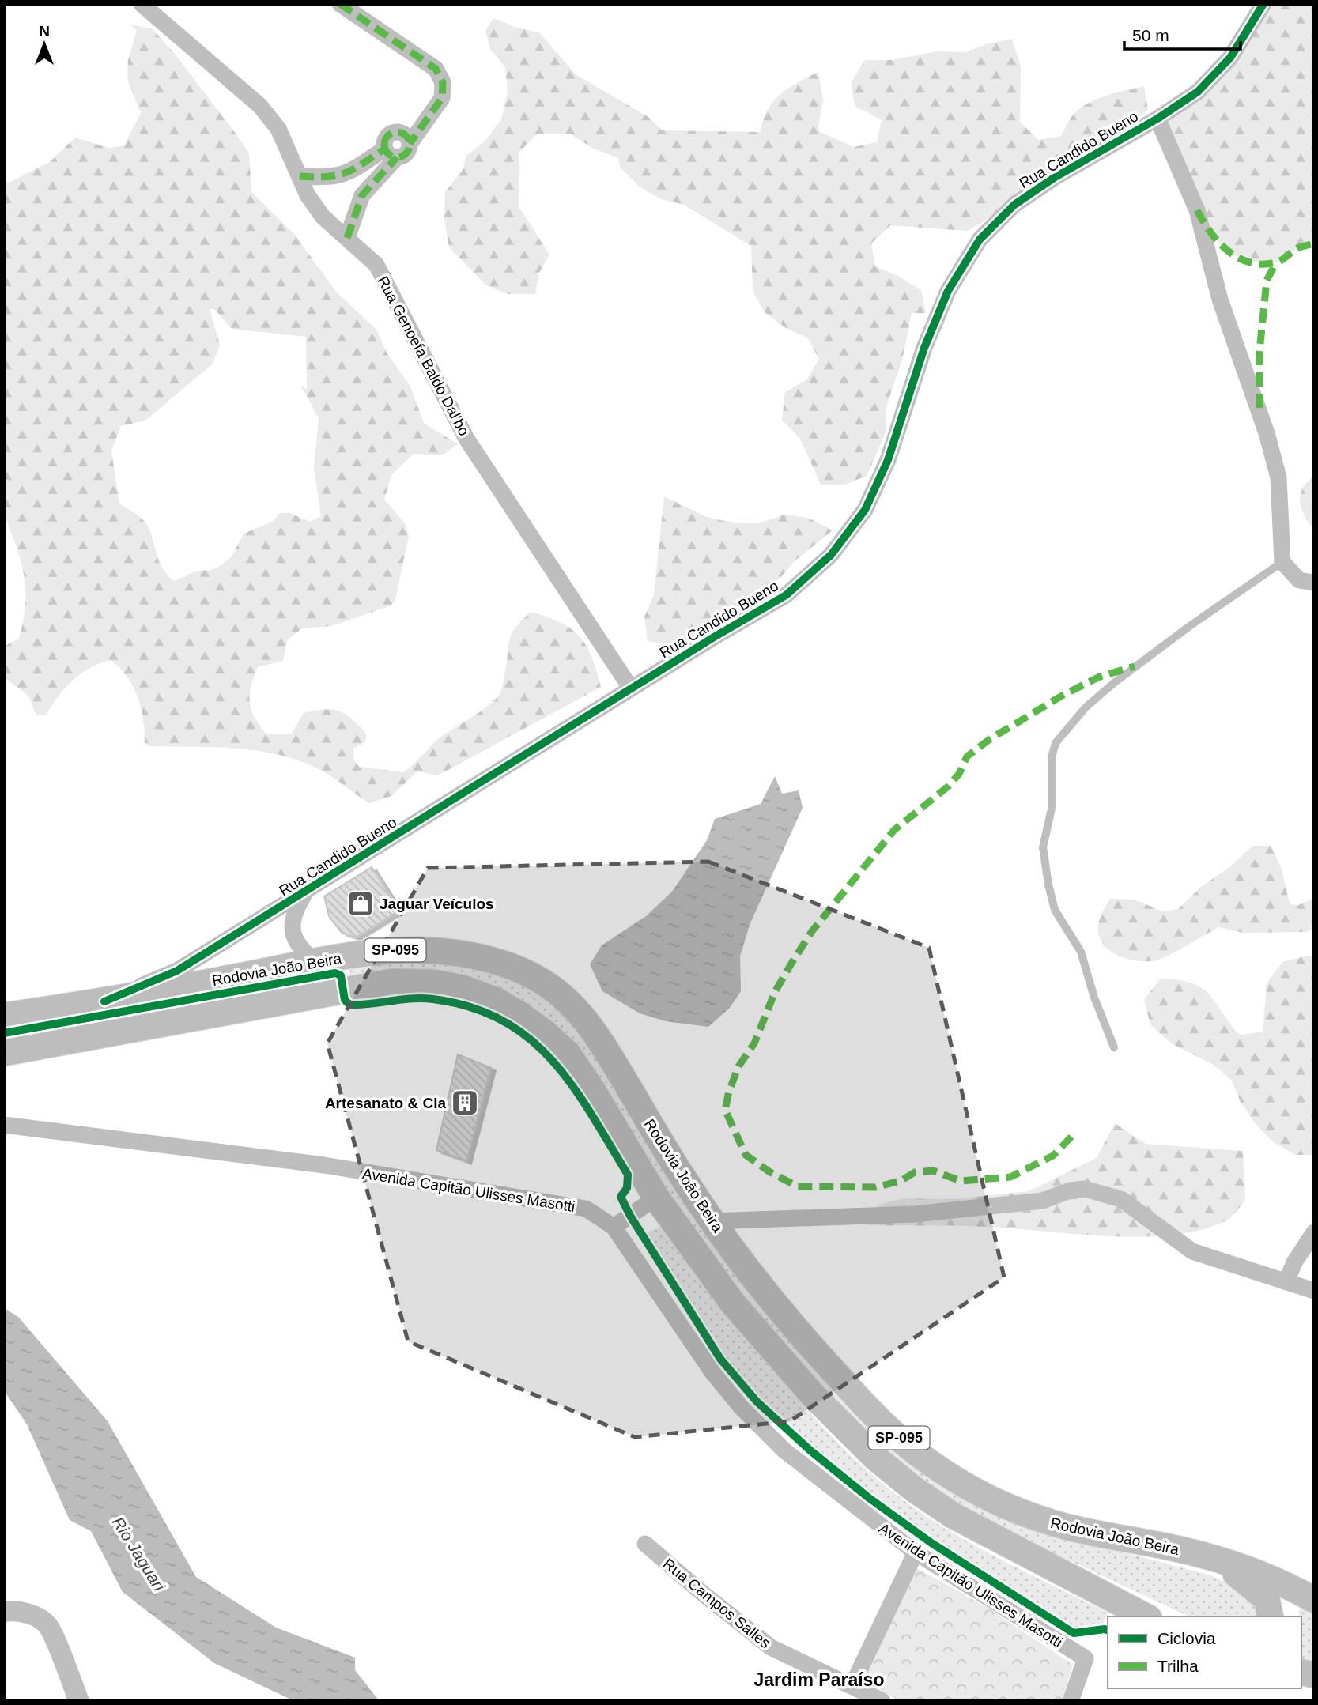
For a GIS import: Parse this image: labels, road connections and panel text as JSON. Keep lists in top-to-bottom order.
{
  "streets": {
    "main road": ["SP-095", "Rodovia João Beira"],
    "street": [
      "Rua Candido Bueno",
      "Rua Genoefa Baldo Dal'bo",
      "Avenida Capitão Ulisses Masotti",
      "Rua Campos Salles"
    ]
  },
  "crossings": [
    ["Rua Candido Bueno", "Rua Genoefa Baldo Dal'bo"],
    ["Rua Candido Bueno", "Rodovia João Beira"]
  ],
  "districts": ["Jardim Paraíso"],
  "water": ["Rio Jaguari"],
  "places": {
    "shop": ["Jaguar Veículos"],
    "building": ["Artesanato & Cia"]
  },
  "legend": ["Ciclovia", "Trilha"],
  "scale_bar": "50 m",
  "north": "top"
}
